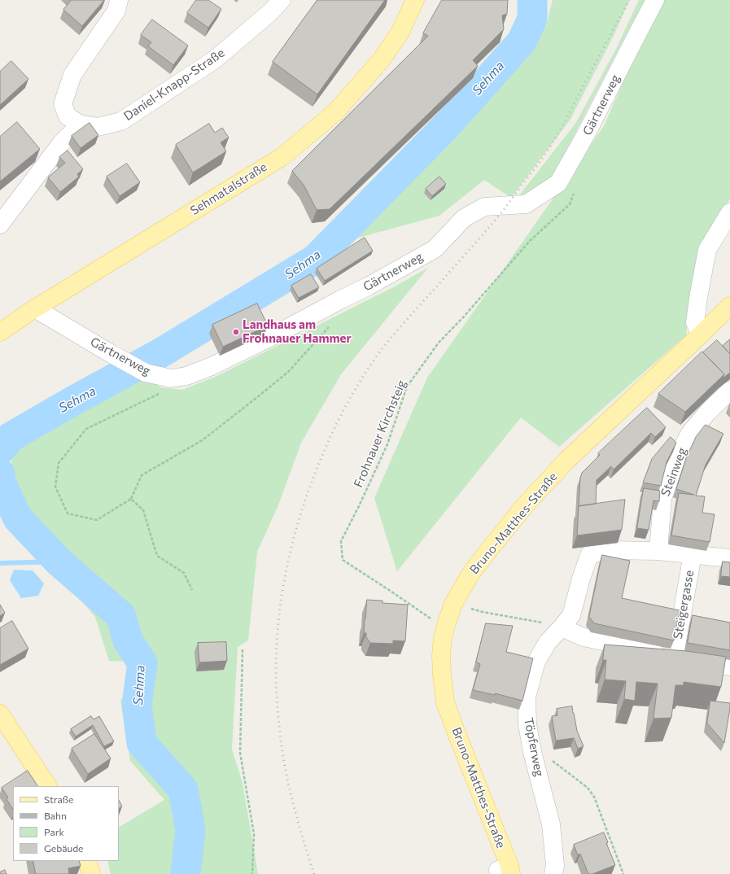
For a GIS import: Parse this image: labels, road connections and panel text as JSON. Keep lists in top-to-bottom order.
{
  "streets": {
    "main road": ["Sehmatalstraße", "Bruno-Matthes-Straße"],
    "street": [
      "Daniel-Knapp-Straße",
      "Gärtnerweg",
      "Steinweg",
      "Steigergasse",
      "Töpferweg"
    ],
    "path": ["Frohnauer Kirchsteig"]
  },
  "crossings": [
    ["Gärtnerweg", "Sehmatalstraße"],
    ["Frohnauer Kirchsteig", "Bruno-Matthes-Straße"]
  ],
  "water": ["Sehma"],
  "places": ["Landhaus am Frohnauer Hammer"],
  "legend": [
    "Straße",
    "Bahn",
    "Park",
    "Gebäude"
  ]
}
